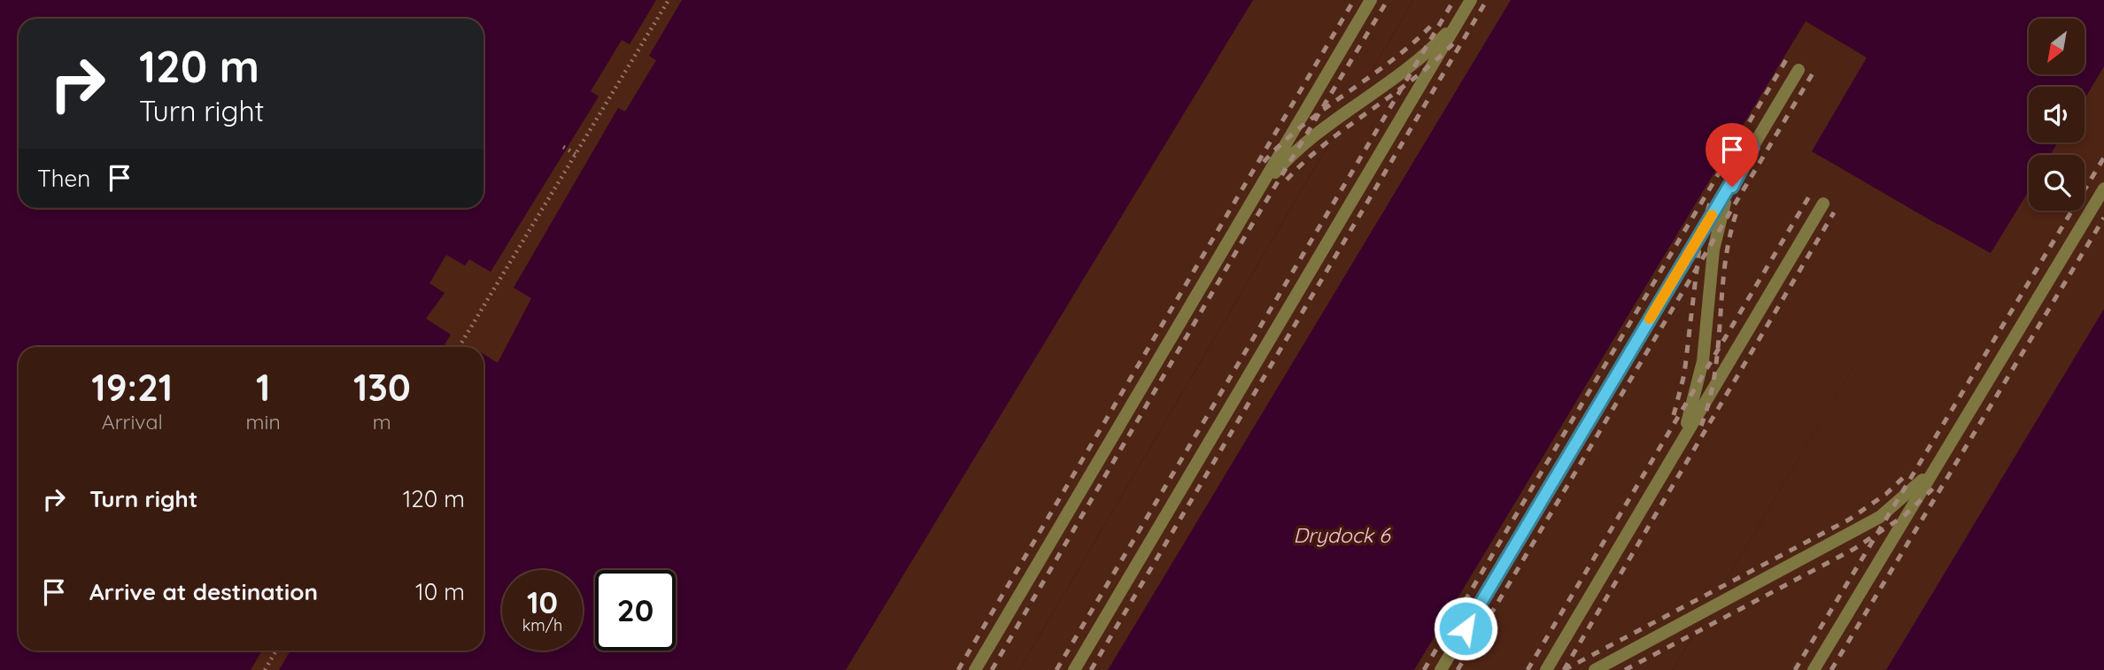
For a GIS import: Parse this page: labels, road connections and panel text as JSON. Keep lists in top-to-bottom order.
{
  "water": ["Drydock 6"],
  "north": "bottom left",
  "page": {
    "turn": ["120 m", "Turn right"],
    "then": "Then",
    "eta": [
      "19:21",
      "Arrival",
      "1",
      "min",
      "130",
      "m"
    ],
    "list": [
      {
        "name": "Turn right",
        "value": "120 m"
      },
      {
        "name": "Arrive at destination",
        "value": "10 m"
      }
    ],
    "speed": "10 km/h",
    "limit": "20"
  }
}
